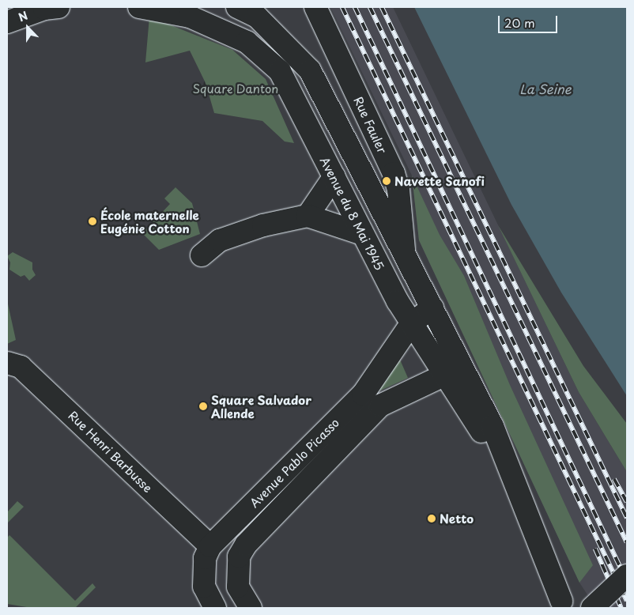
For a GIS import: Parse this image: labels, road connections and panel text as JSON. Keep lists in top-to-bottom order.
{
  "streets": {
    "street": [
      "Rue Fauler",
      "Avenue du 8 Mai 1945",
      "Rue Henri Barbusse",
      "Avenue Pablo Picasso"
    ]
  },
  "crossings": [
    ["Rue Fauler", "Avenue du 8 Mai 1945"],
    ["Avenue du 8 Mai 1945", "Avenue Pablo Picasso"],
    ["Rue Henri Barbusse", "Avenue Pablo Picasso"]
  ],
  "water": ["La Seine"],
  "parks": ["Square Danton"],
  "places": [
    "Navette Sanofi",
    "École maternelle Eugénie Cotton",
    "Square Salvador Allende",
    "Netto"
  ],
  "scale_bar": "20 m",
  "north": "top"
}
